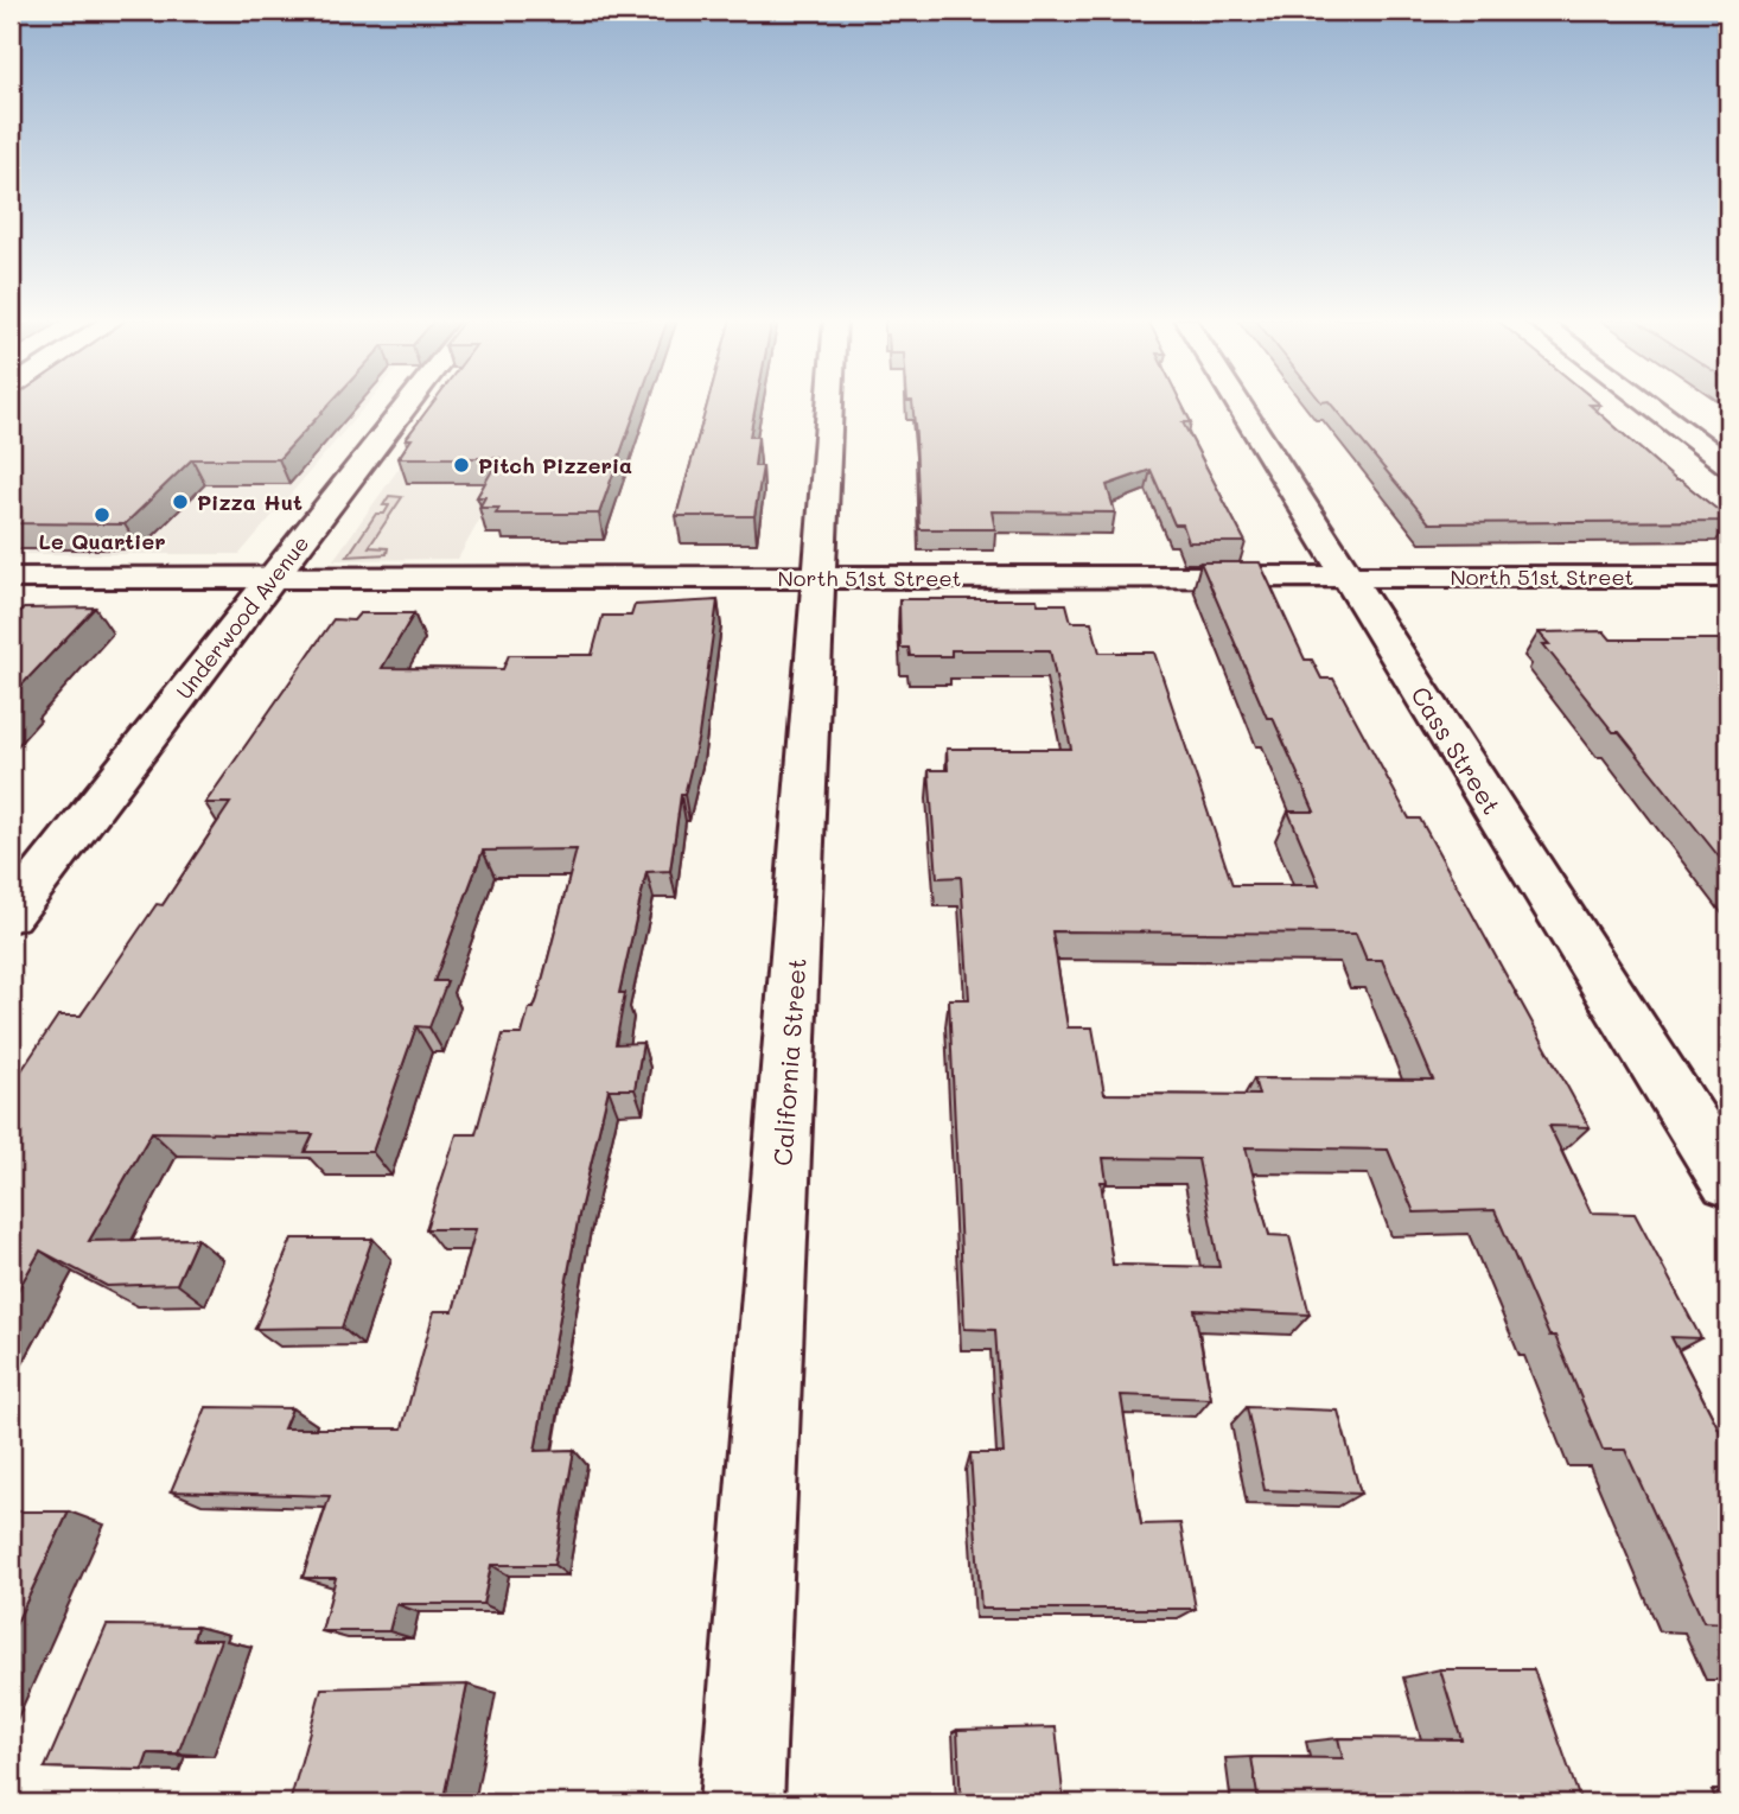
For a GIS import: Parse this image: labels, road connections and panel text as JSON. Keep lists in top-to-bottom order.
{
  "streets": {
    "street": [
      "North 51st Street",
      "Underwood Avenue",
      "Cass Street",
      "California Street"
    ]
  },
  "crossings": [
    ["North 51st Street", "Underwood Avenue"],
    ["North 51st Street", "Cass Street"],
    ["North 51st Street", "California Street"]
  ],
  "places": ["Pitch Pizzeria", "Pizza Hut", "Le Quartier"]
}
